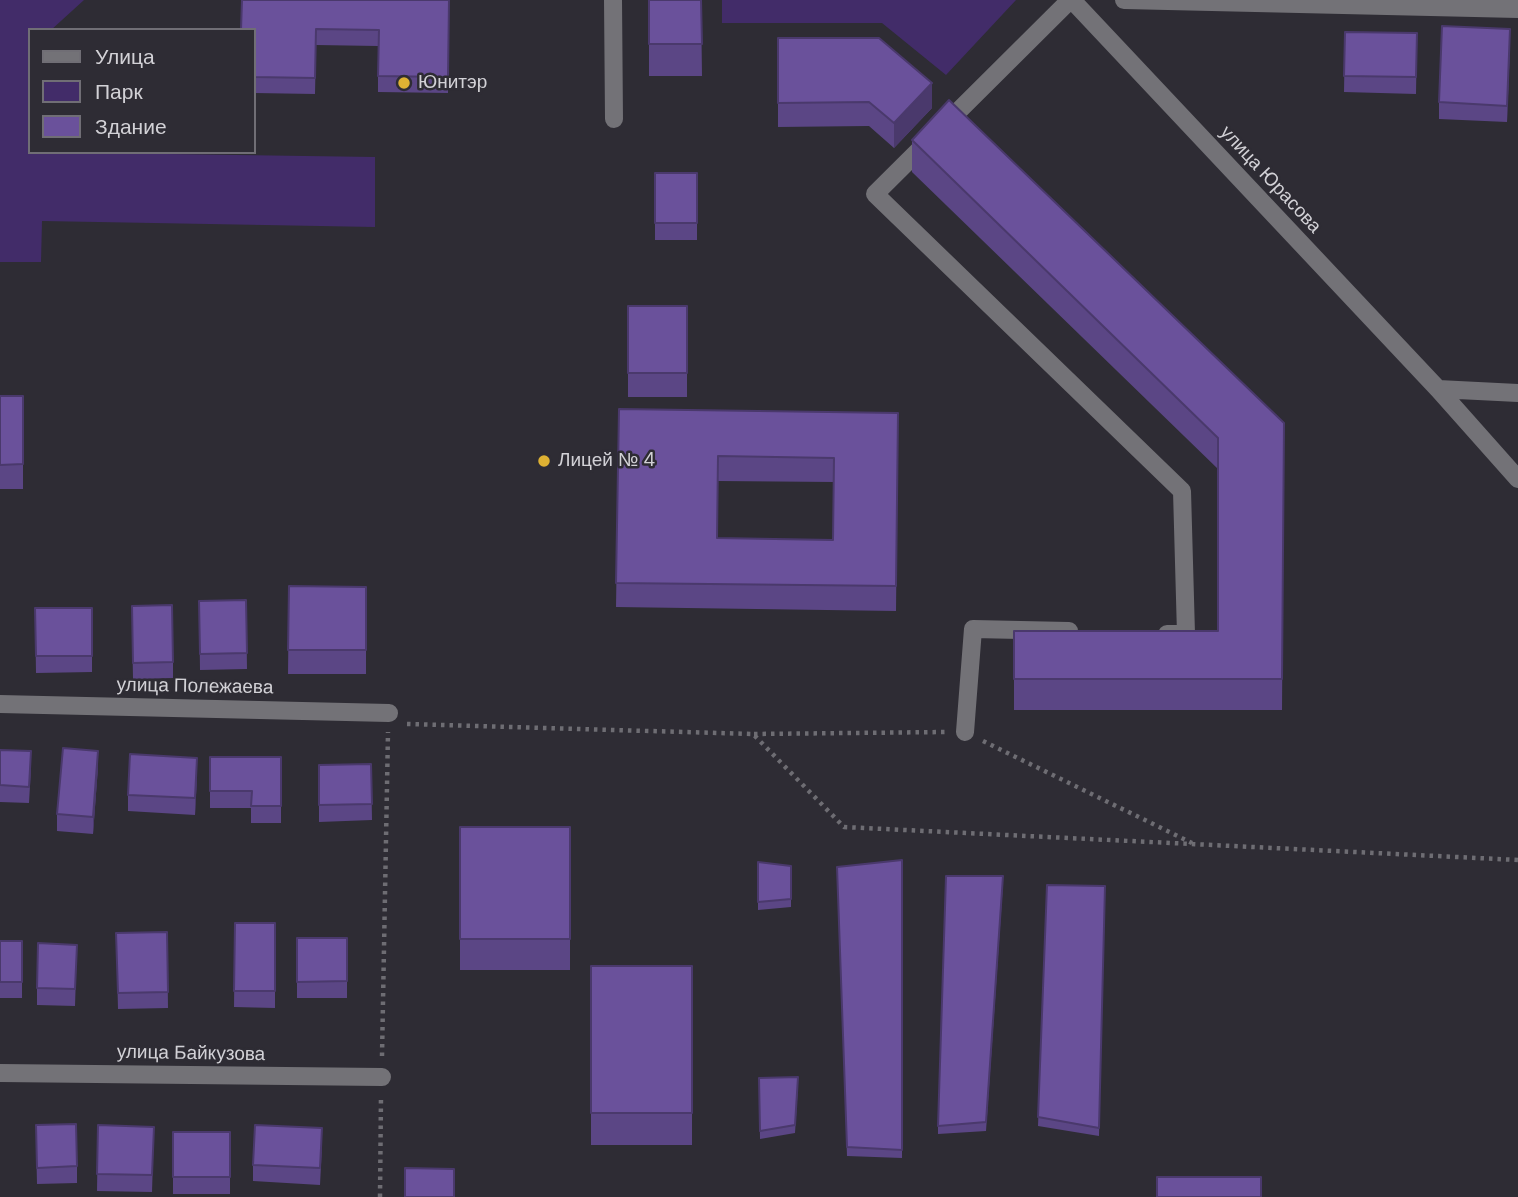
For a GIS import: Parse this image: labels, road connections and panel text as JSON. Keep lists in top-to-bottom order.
{
  "streets": {
    "street": ["улица Юрасова", "улица Полежаева", "улица Байкузова"]
  },
  "places": ["Юнитэр", "Лицей № 4"],
  "legend": ["Улица", "Парк", "Здание"]
}
